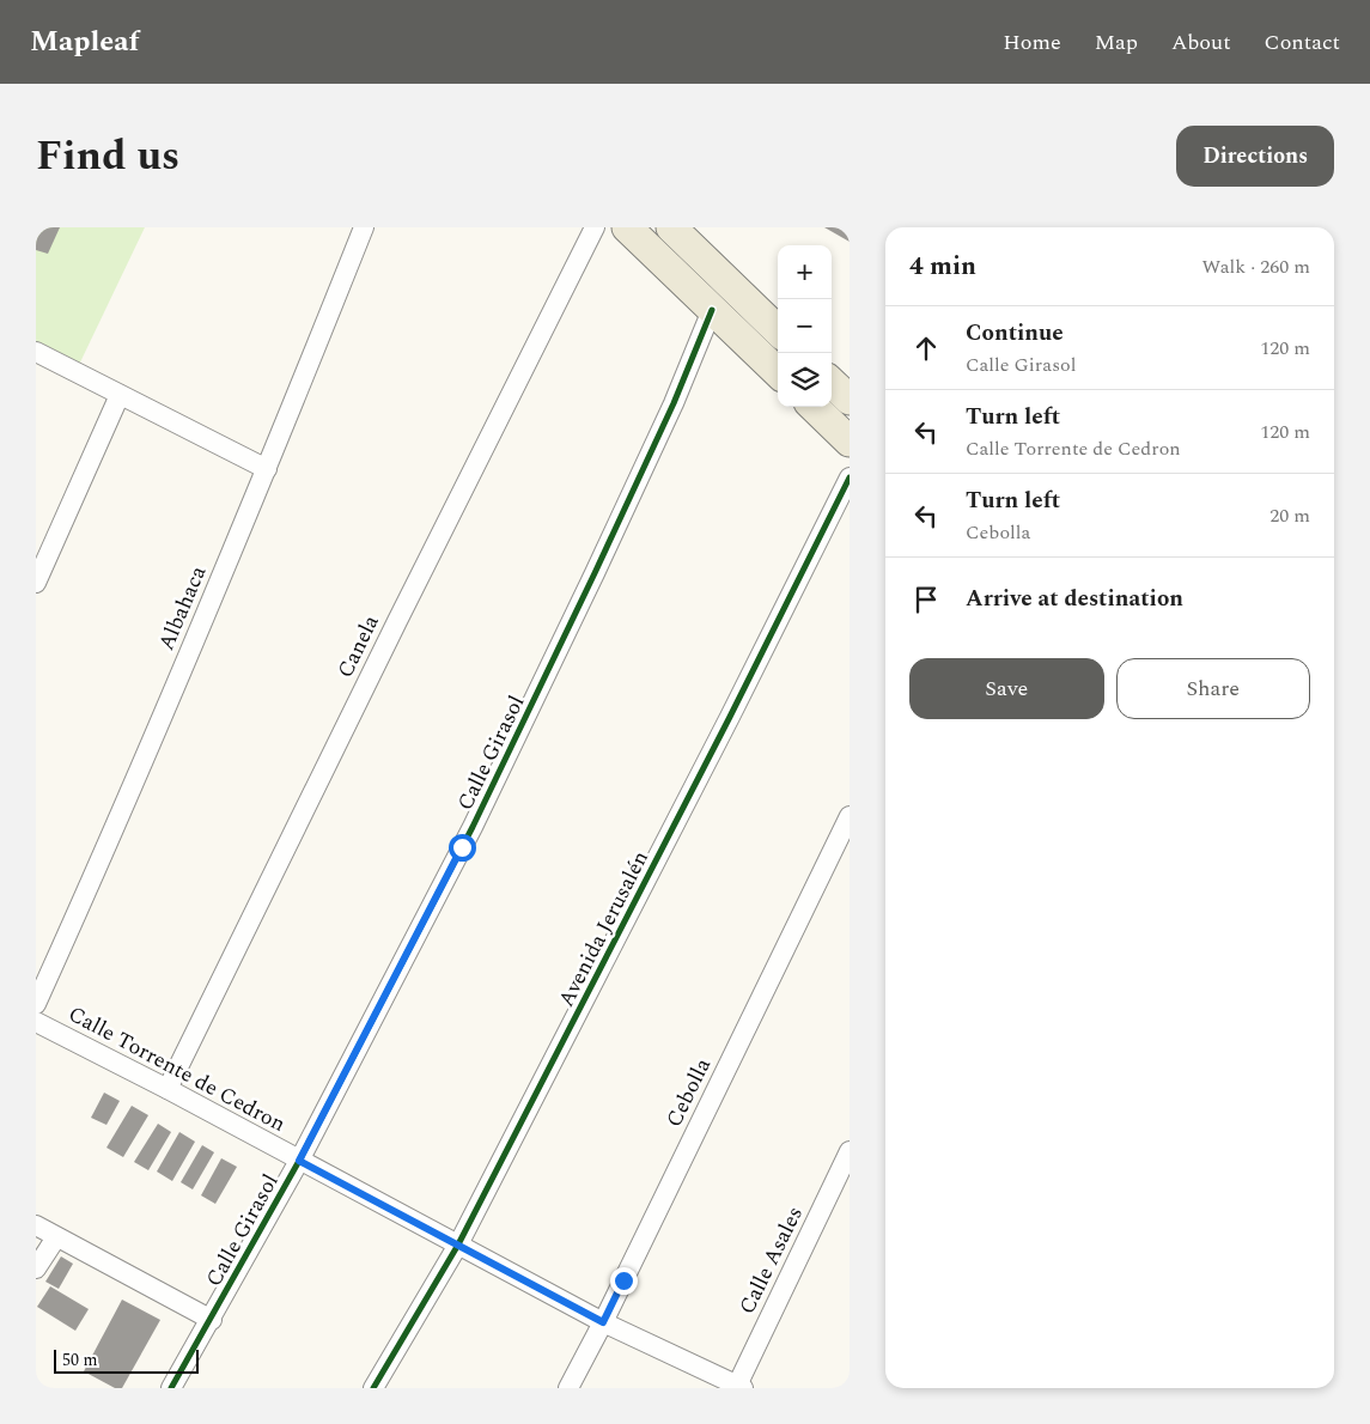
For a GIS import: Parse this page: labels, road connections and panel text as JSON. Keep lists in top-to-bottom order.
{
  "streets": {
    "street": [
      "Albahaca",
      "Canela",
      "Calle Girasol",
      "Avenida Jerusalén",
      "Calle Torrente de Cedron",
      "Cebolla",
      "Calle Asales"
    ]
  },
  "crossings": [
    ["Canela", "Calle Torrente de Cedron"],
    ["Calle Girasol", "Calle Torrente de Cedron"],
    ["Avenida Jerusalén", "Calle Torrente de Cedron"],
    ["Calle Torrente de Cedron", "Cebolla"],
    ["Calle Torrente de Cedron", "Calle Asales"]
  ],
  "scale_bar": "50 m",
  "page": {
    "header": "Mapleaf",
    "nav": [
      "Home",
      "Map",
      "About",
      "Contact"
    ],
    "title": "Find us",
    "buttons": [
      "Directions",
      ["Save", "Share"]
    ],
    "heading": ["4 min", "Walk · 260 m"],
    "map_buttons": ["+", "−"],
    "list": [
      ["Continue", "Calle Girasol", "120 m"],
      ["Turn left", "Calle Torrente de Cedron", "120 m"],
      ["Turn left", "Cebolla", "20 m"],
      "Arrive at destination"
    ],
    "scale": "50 m"
  }
}
